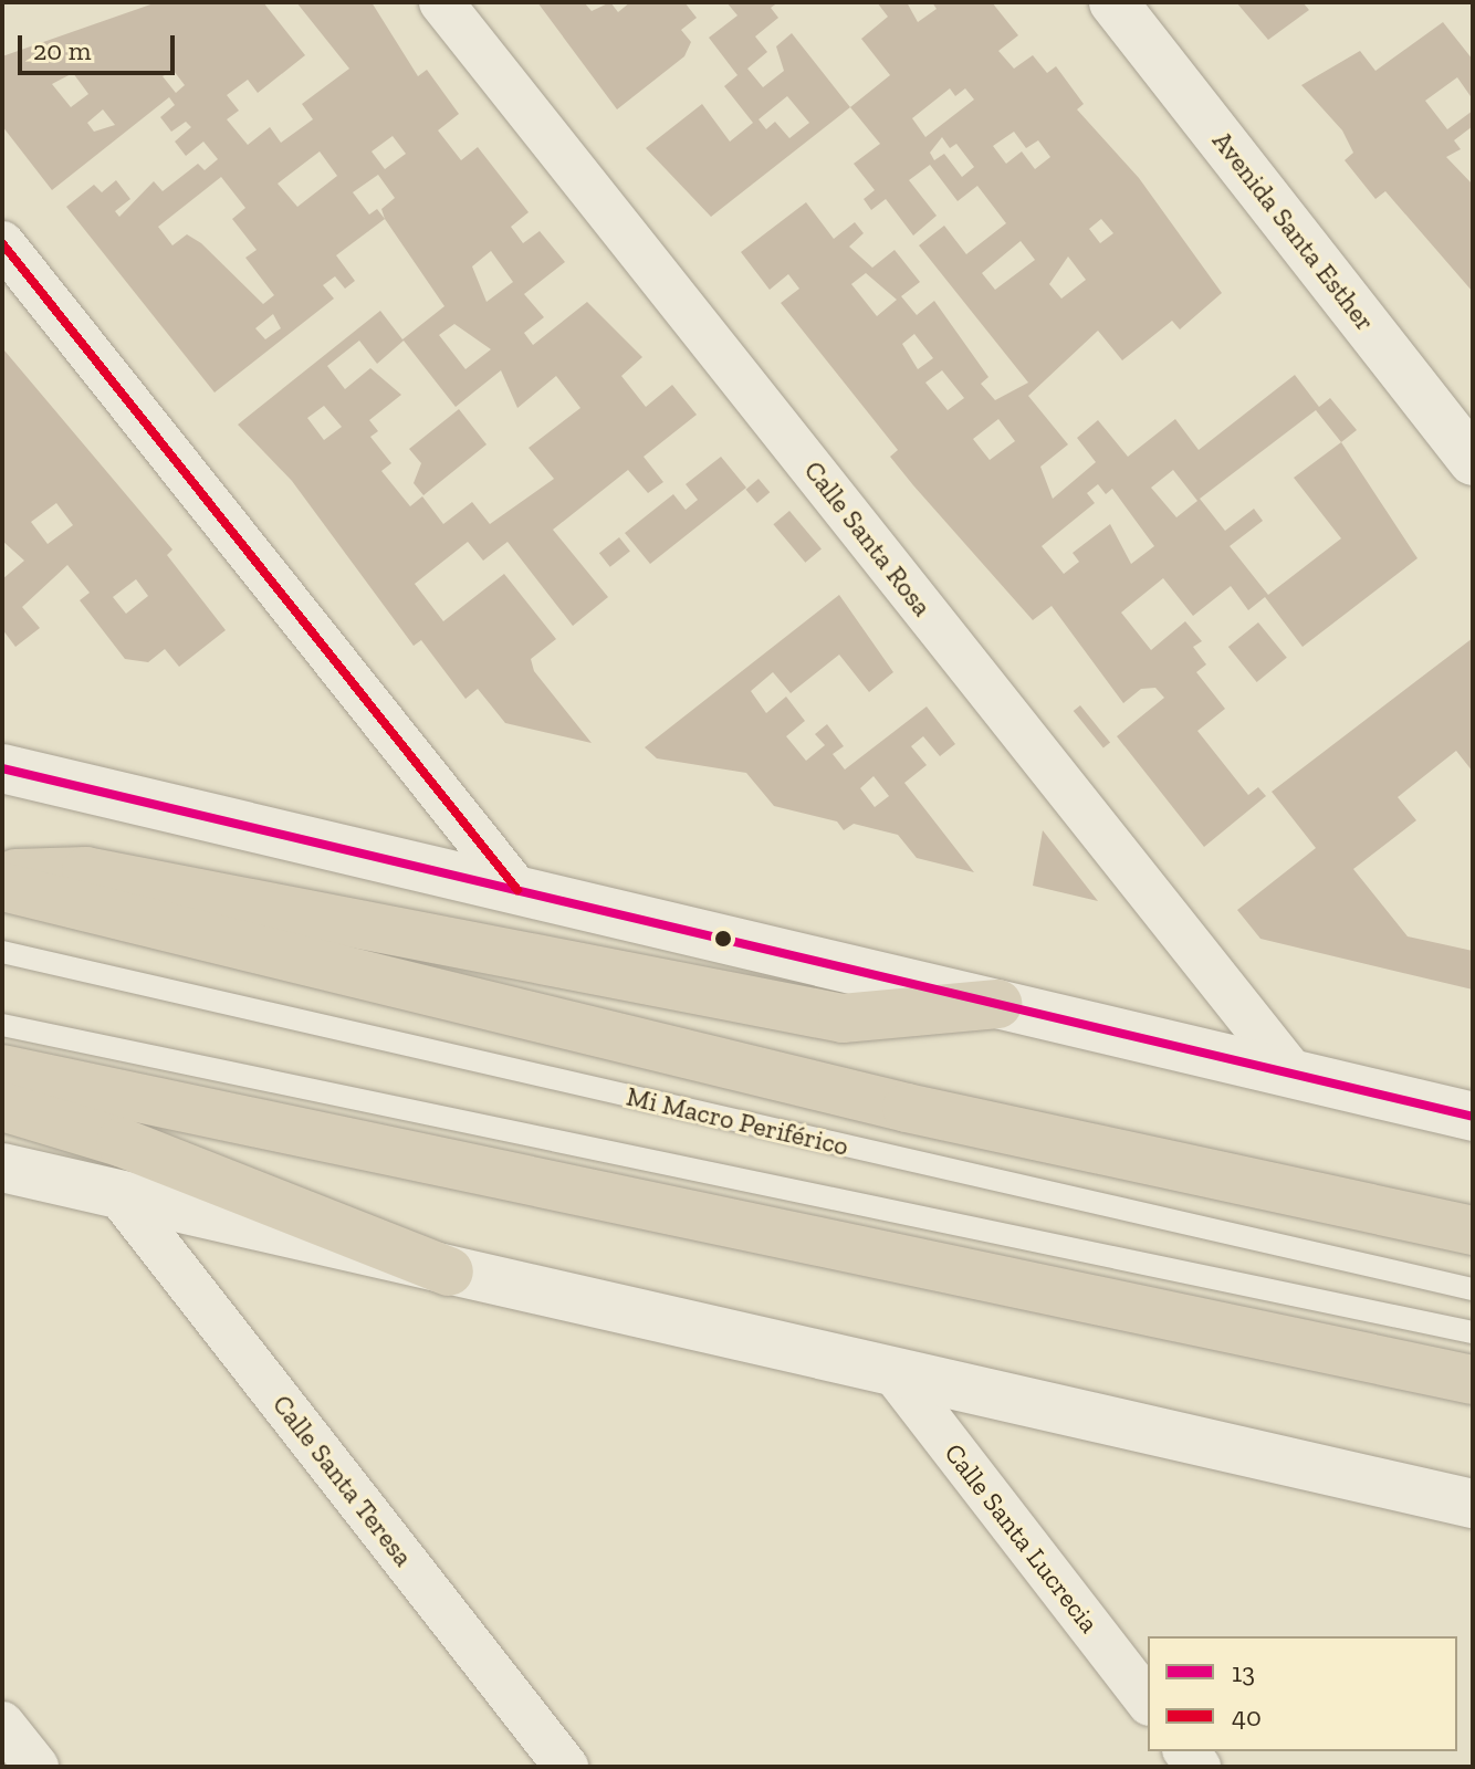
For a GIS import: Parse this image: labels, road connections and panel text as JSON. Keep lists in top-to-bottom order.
{
  "streets": {
    "main road": ["Avenida Santa Esther"],
    "street": ["Calle Santa Rosa", "Calle Santa Teresa", "Calle Santa Lucrecia"],
    "lane": ["Mi Macro Periférico"]
  },
  "lines": ["transit line 40", "transit line 13"],
  "legend": ["13", "40"],
  "scale_bar": "20 m"
}
